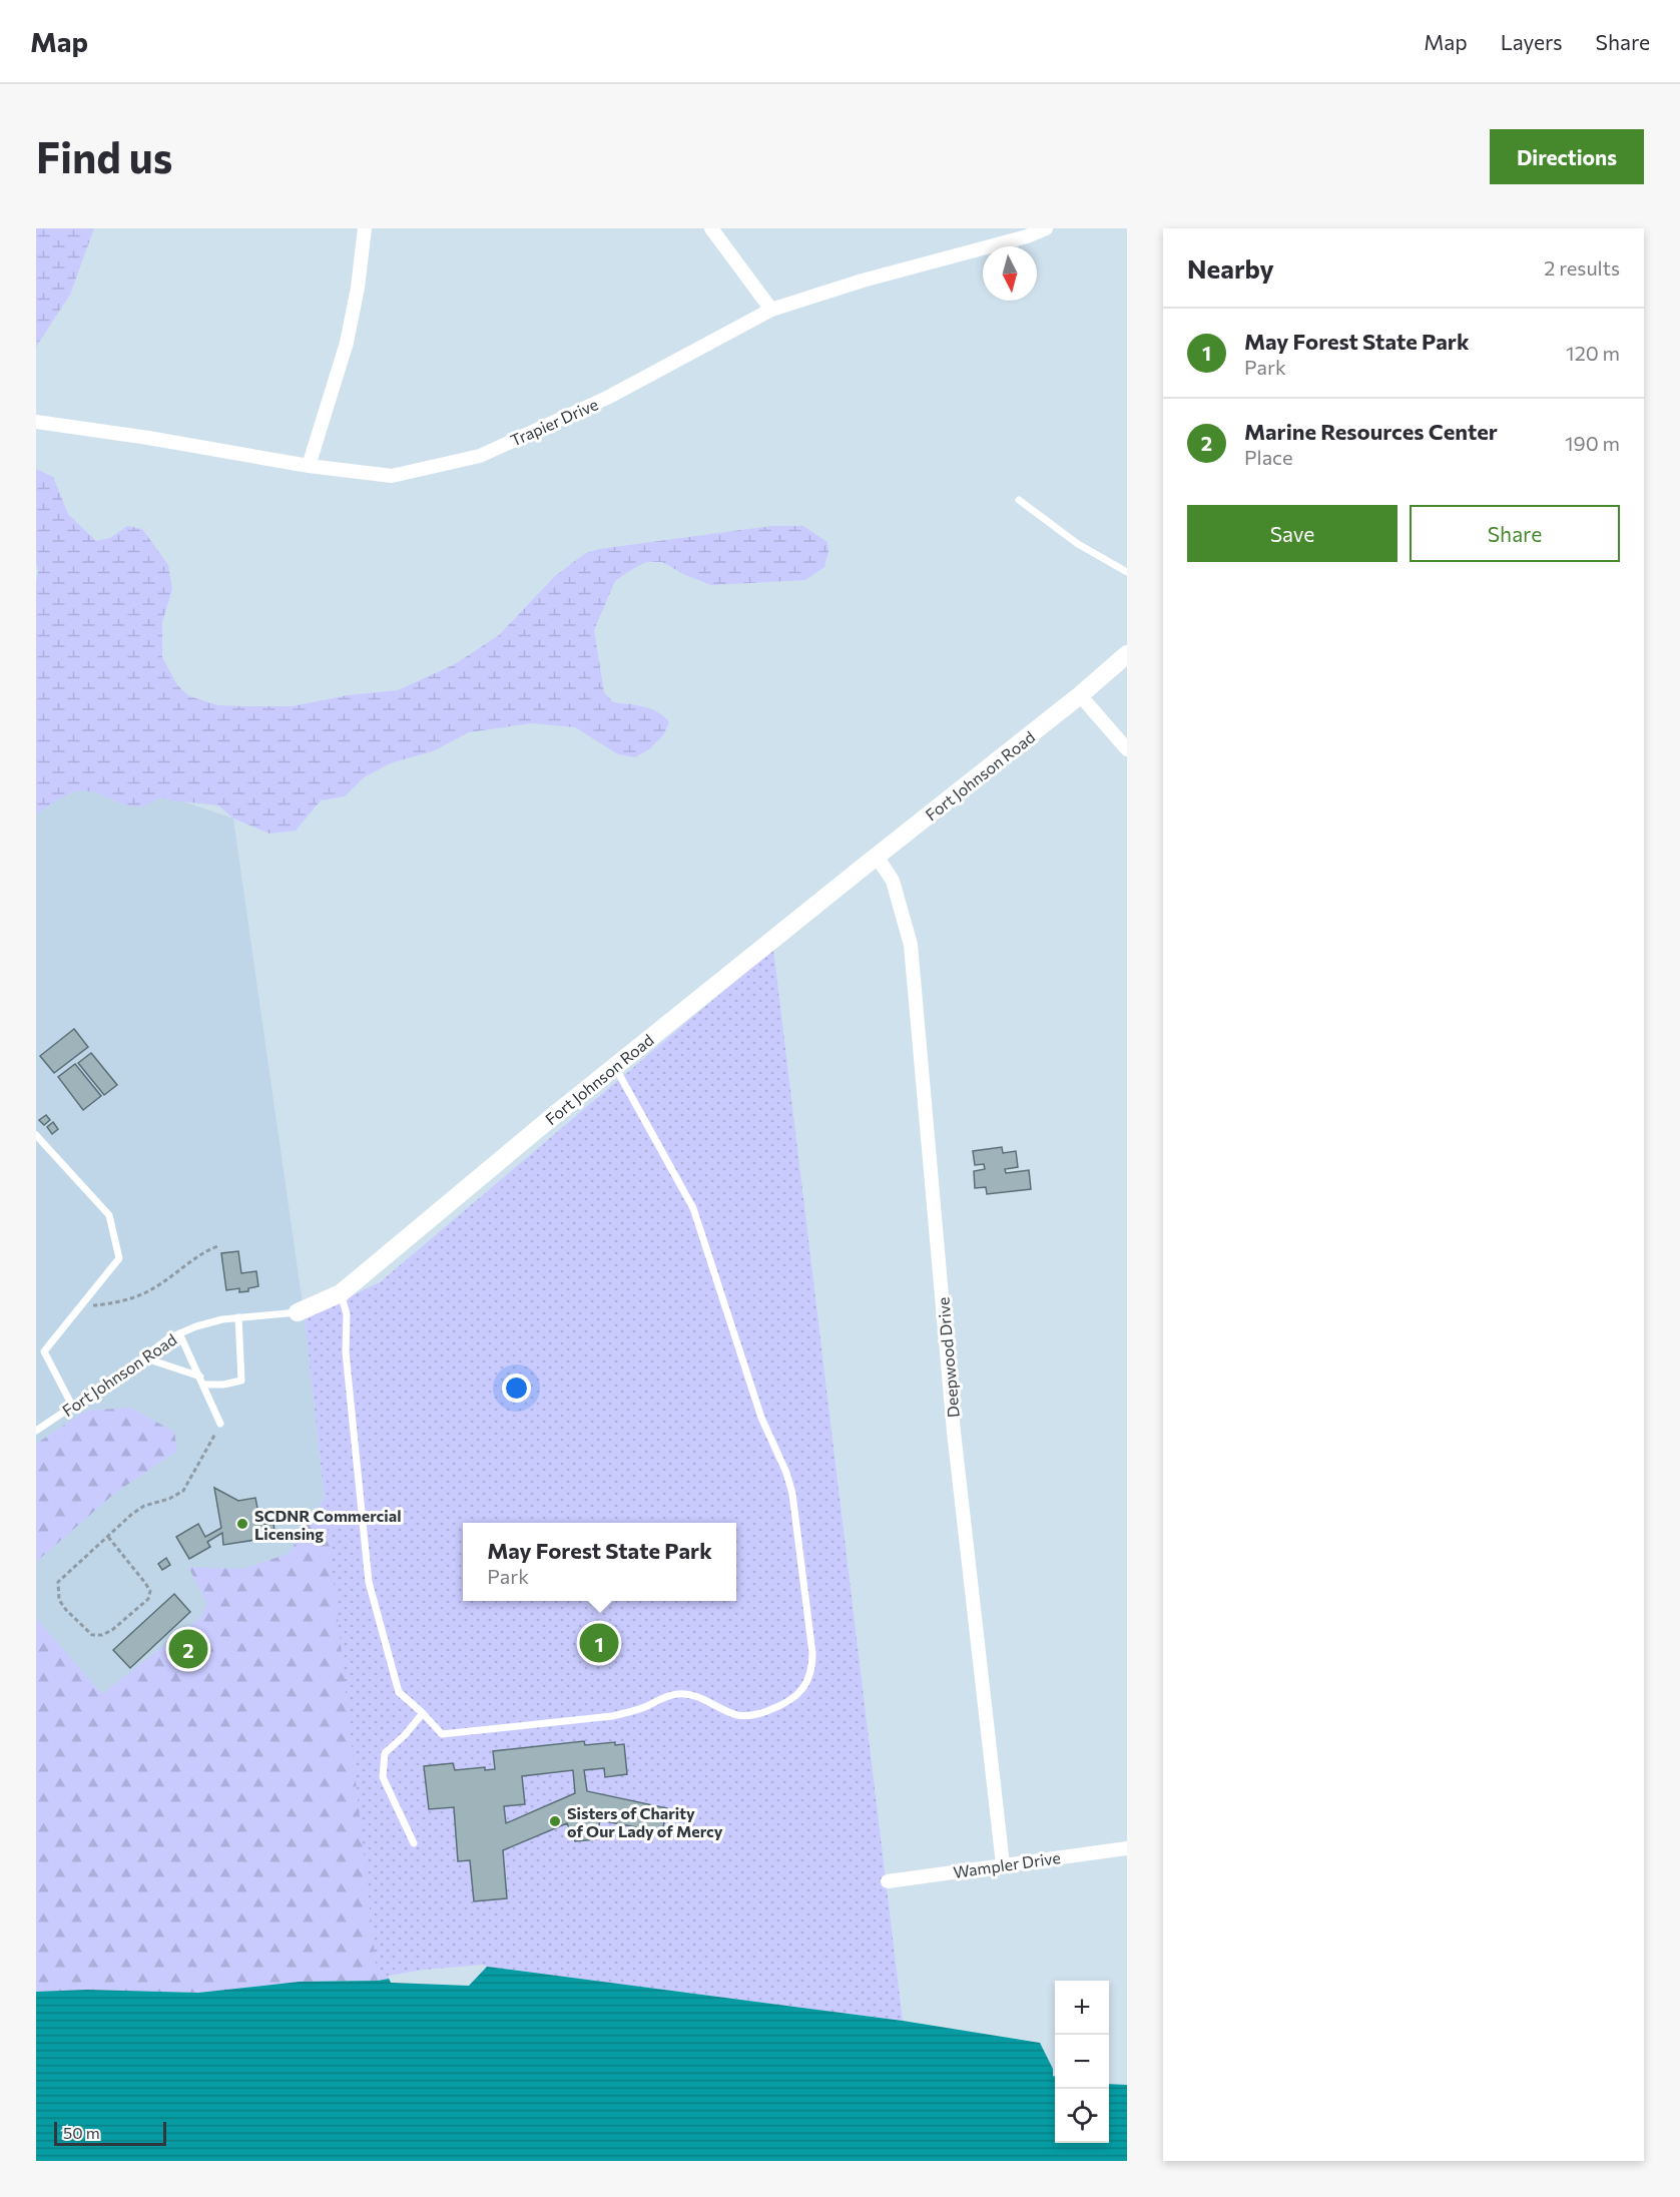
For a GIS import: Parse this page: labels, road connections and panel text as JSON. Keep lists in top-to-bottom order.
{
  "streets": {
    "street": [
      "Trapier Drive",
      "Fort Johnson Road",
      "Deepwood Drive",
      "Wampler Drive"
    ]
  },
  "crossings": [
    ["Fort Johnson Road", "Deepwood Drive"],
    ["Deepwood Drive", "Wampler Drive"]
  ],
  "places": ["SCDNR Commercial Licensing", "Sisters of Charity of Our Lady of Mercy"],
  "scale_bar": "50 m",
  "north": "bottom",
  "page": {
    "header": "Map",
    "nav": ["Map", "Layers", "Share"],
    "buttons": [
      "Directions",
      ["Save", "Share"]
    ],
    "title": "Find us",
    "heading": ["Nearby", "2 results"],
    "list": [
      {
        "mark": "1",
        "name": "May Forest State Park",
        "note": "Park",
        "value": "120 m"
      },
      {
        "mark": "2",
        "name": "Marine Resources Center",
        "note": "Place",
        "value": "190 m"
      }
    ],
    "popup": ["May Forest State Park", "Park"],
    "pins": ["1", "2"],
    "map_buttons": ["+", "−"],
    "scale": "50 m"
  }
}
